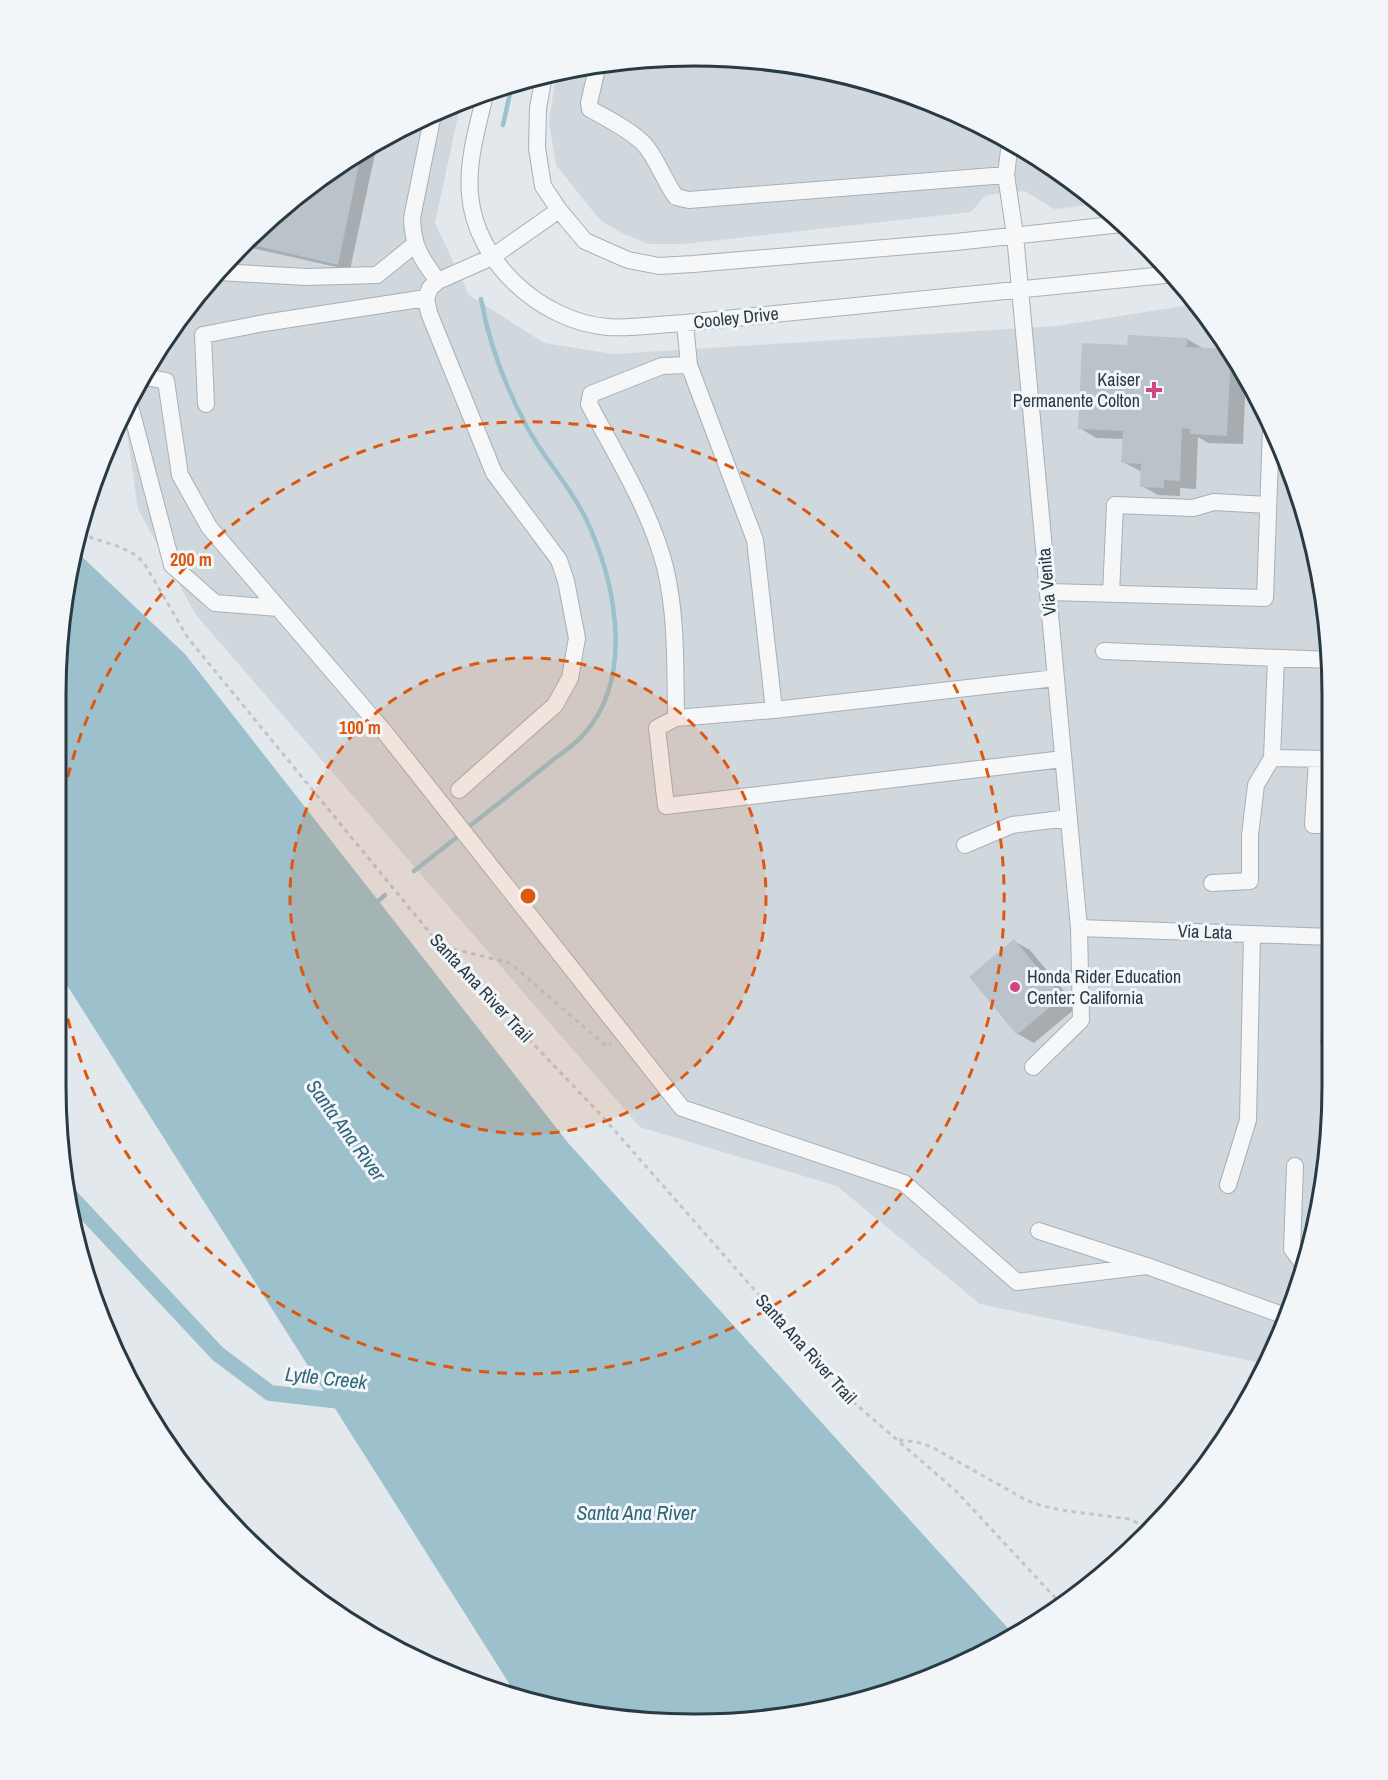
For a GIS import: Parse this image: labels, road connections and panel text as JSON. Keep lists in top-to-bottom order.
{
  "streets": {
    "street": ["Cooley Drive", "Via Venita", "Via Lata"],
    "path": ["Santa Ana River Trail"]
  },
  "crossings": [
    ["Cooley Drive", "Via Venita"],
    ["Via Venita", "Via Lata"]
  ],
  "water": ["Santa Ana River", "Lytle Creek"],
  "places": {
    "health": ["Kaiser Permanente Colton"],
    "other": ["Honda Rider Education Center: California"]
  },
  "rings": ["200 m", "100 m"]
}
